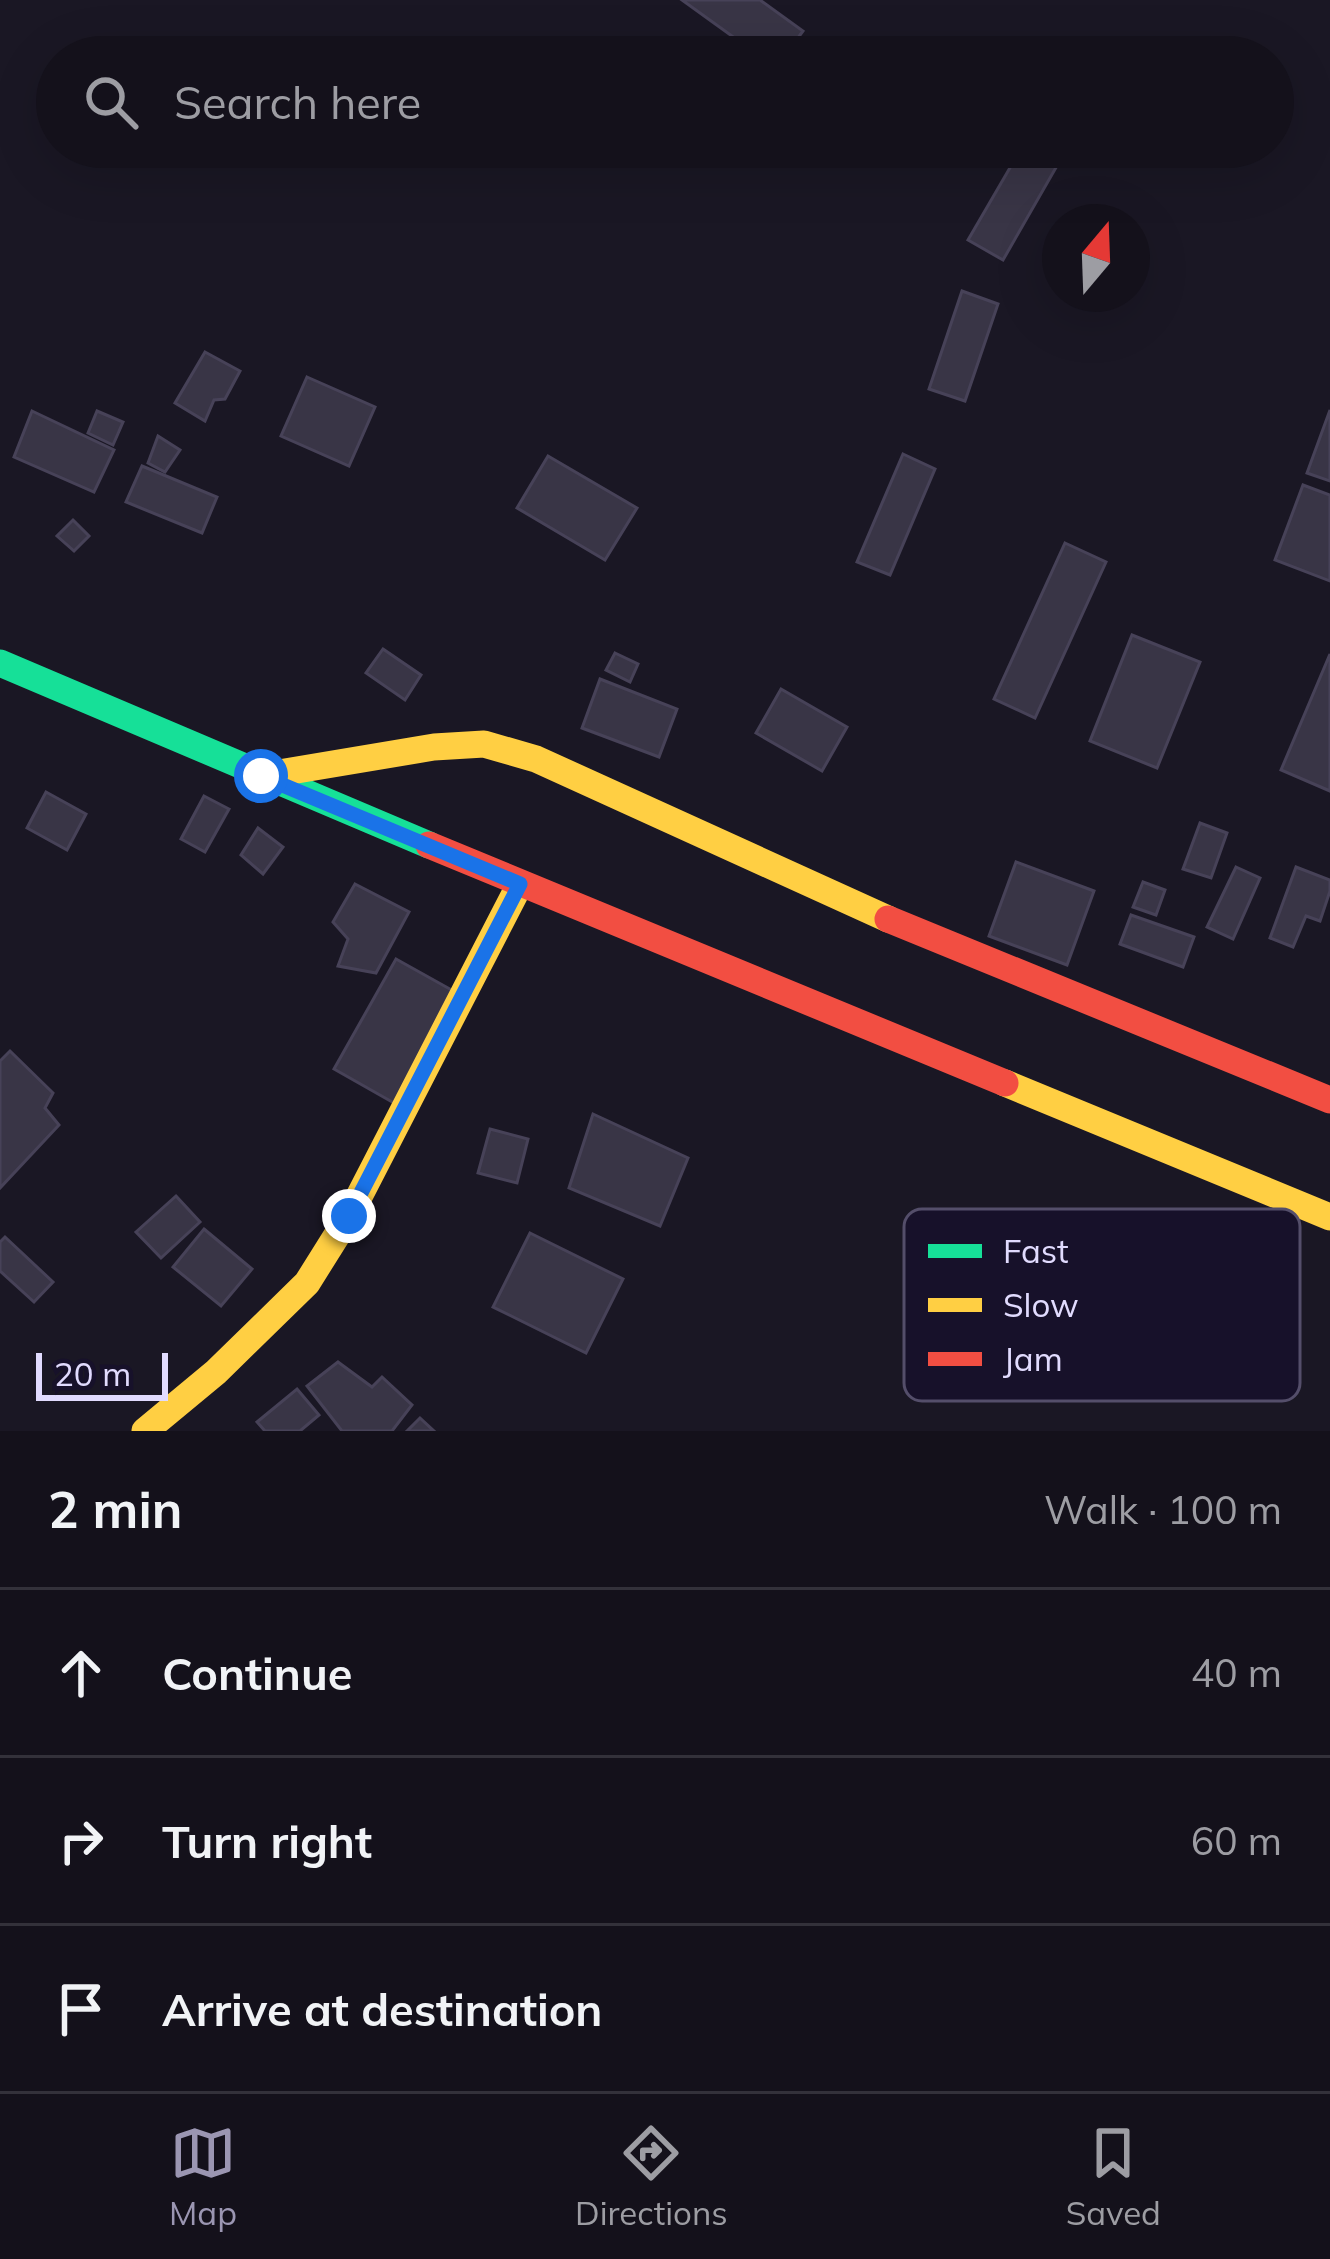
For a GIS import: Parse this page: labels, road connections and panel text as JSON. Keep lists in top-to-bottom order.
{
  "legend": ["Fast", "Slow", "Jam"],
  "scale_bar": "20 m",
  "north": "top",
  "page": {
    "search": "Search here",
    "scale": "20 m",
    "heading": ["2 min", "Walk · 100 m"],
    "list": [
      ["Continue", "40 m"],
      ["Turn right", "60 m"],
      "Arrive at destination"
    ],
    "nav": ["Map", "Directions", "Saved"]
  }
}
